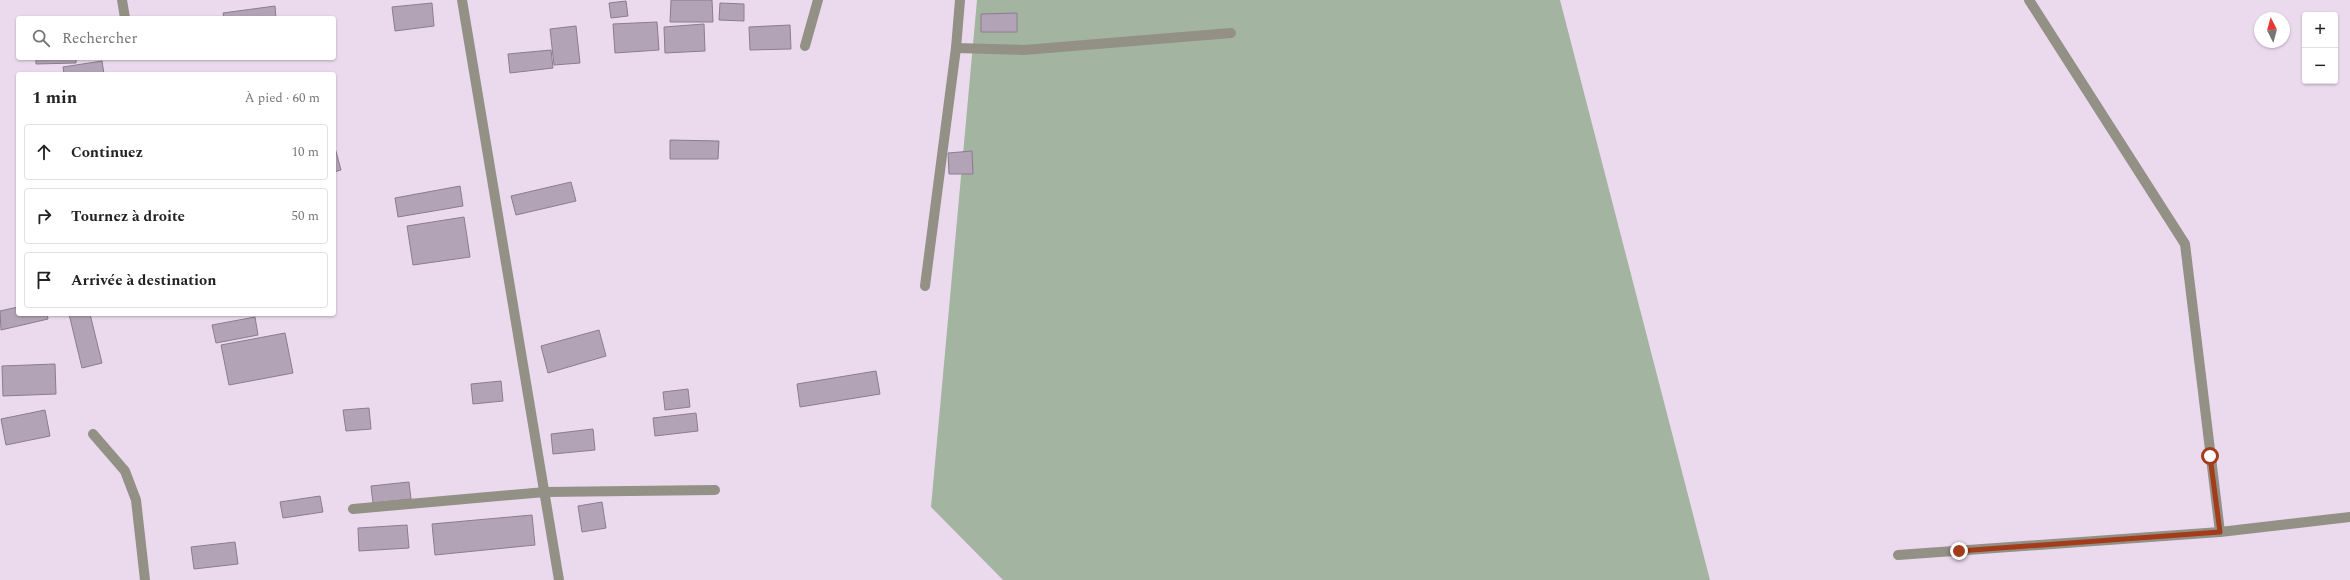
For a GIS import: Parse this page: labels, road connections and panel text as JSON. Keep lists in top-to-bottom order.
{
  "north": "top",
  "page": {
    "map_buttons": ["+", "−"],
    "search": "Rechercher",
    "heading": ["1 min", "À pied · 60 m"],
    "list": [
      ["Continuez", "10 m"],
      ["Tournez à droite", "50 m"],
      "Arrivée à destination"
    ]
  }
}
